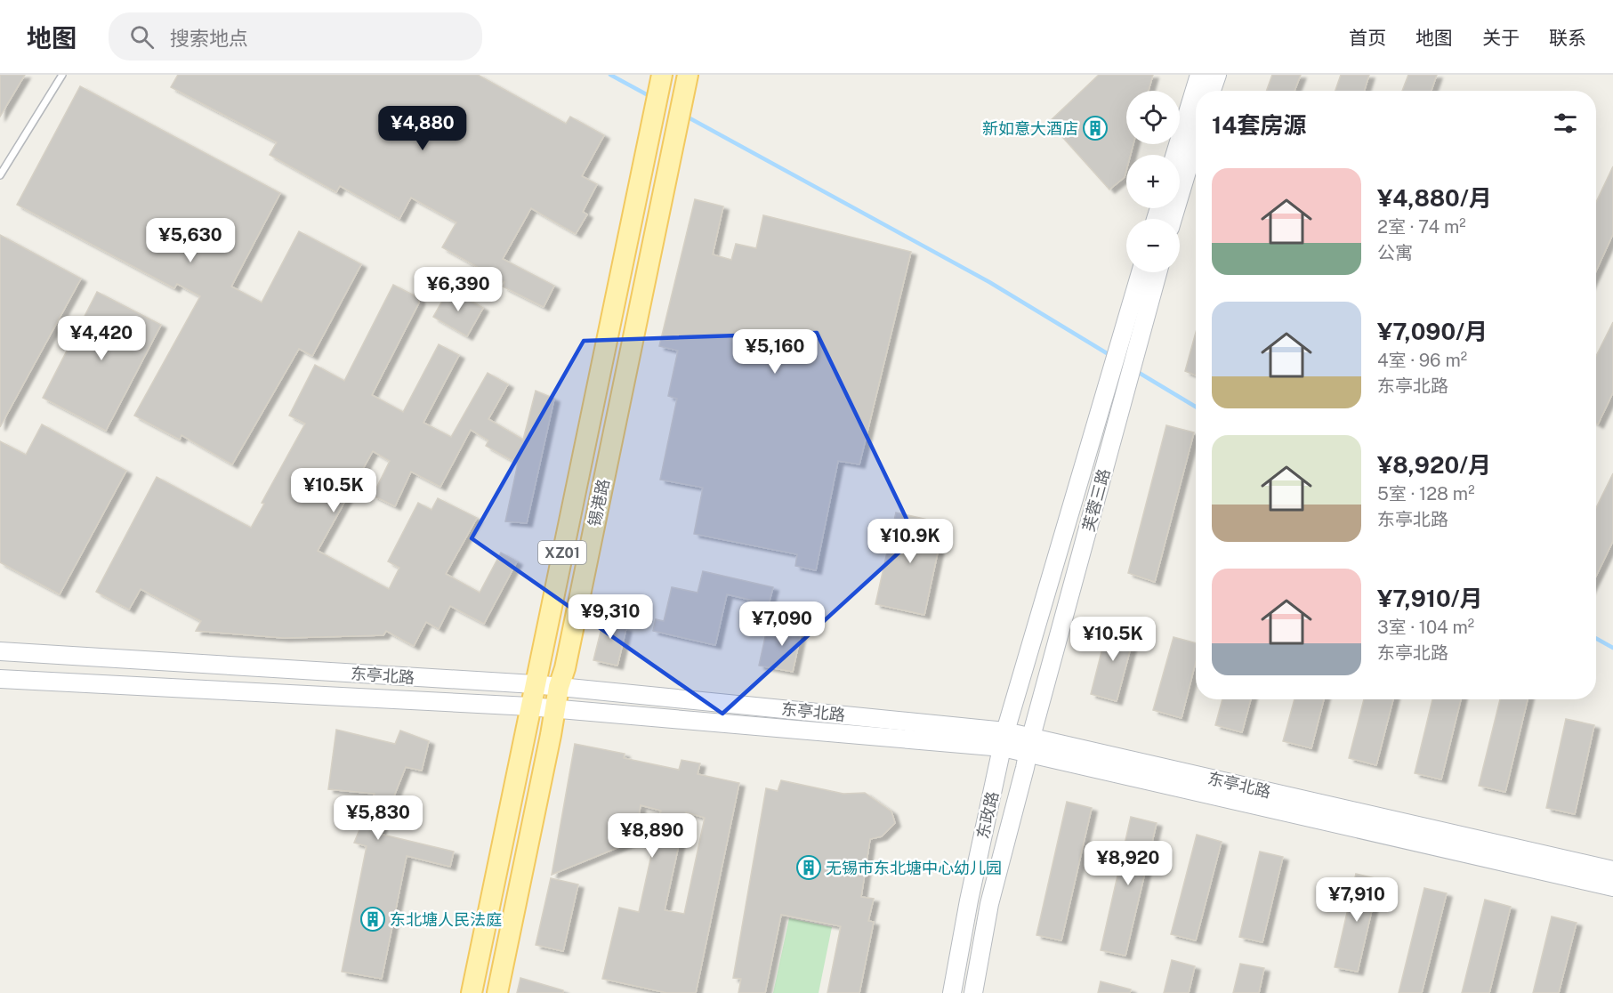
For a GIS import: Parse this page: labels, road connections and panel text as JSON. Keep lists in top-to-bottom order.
{
  "streets": {
    "main road": [
      "芙蓉三路",
      "锡港路",
      "XZ01",
      "东亭北路",
      "东政路"
    ]
  },
  "crossings": [
    ["芙蓉三路", "东亭北路"],
    ["芙蓉三路", "东政路"],
    ["锡港路", "东亭北路"],
    ["东亭北路", "东政路"]
  ],
  "places": {
    "building": ["新如意大酒店", "无锡市东北塘中心幼儿园", "东北塘人民法庭"]
  },
  "page": {
    "header": "地图",
    "search": "搜索地点",
    "nav": [
      "首页",
      "地图",
      "关于",
      "联系"
    ],
    "map_buttons": ["+", "−"],
    "heading": "14套房源",
    "price": [
      "¥4,880",
      "¥5,630",
      "¥6,390",
      "¥4,420",
      "¥5,160",
      "¥10.5K",
      "¥10.9K",
      "¥9,310",
      "¥7,090",
      "¥10.5K",
      "¥5,830",
      "¥8,890",
      "¥8,920",
      "¥7,910"
    ],
    "list": [
      {
        "name": "¥4,880/月",
        "note": "2室 · 74 m² · 公寓"
      },
      {
        "name": "¥7,090/月",
        "note": "4室 · 96 m² · 东亭北路"
      },
      {
        "name": "¥8,920/月",
        "note": "5室 · 128 m² · 东亭北路"
      },
      {
        "name": "¥7,910/月",
        "note": "3室 · 104 m² · 东亭北路"
      }
    ]
  }
}
